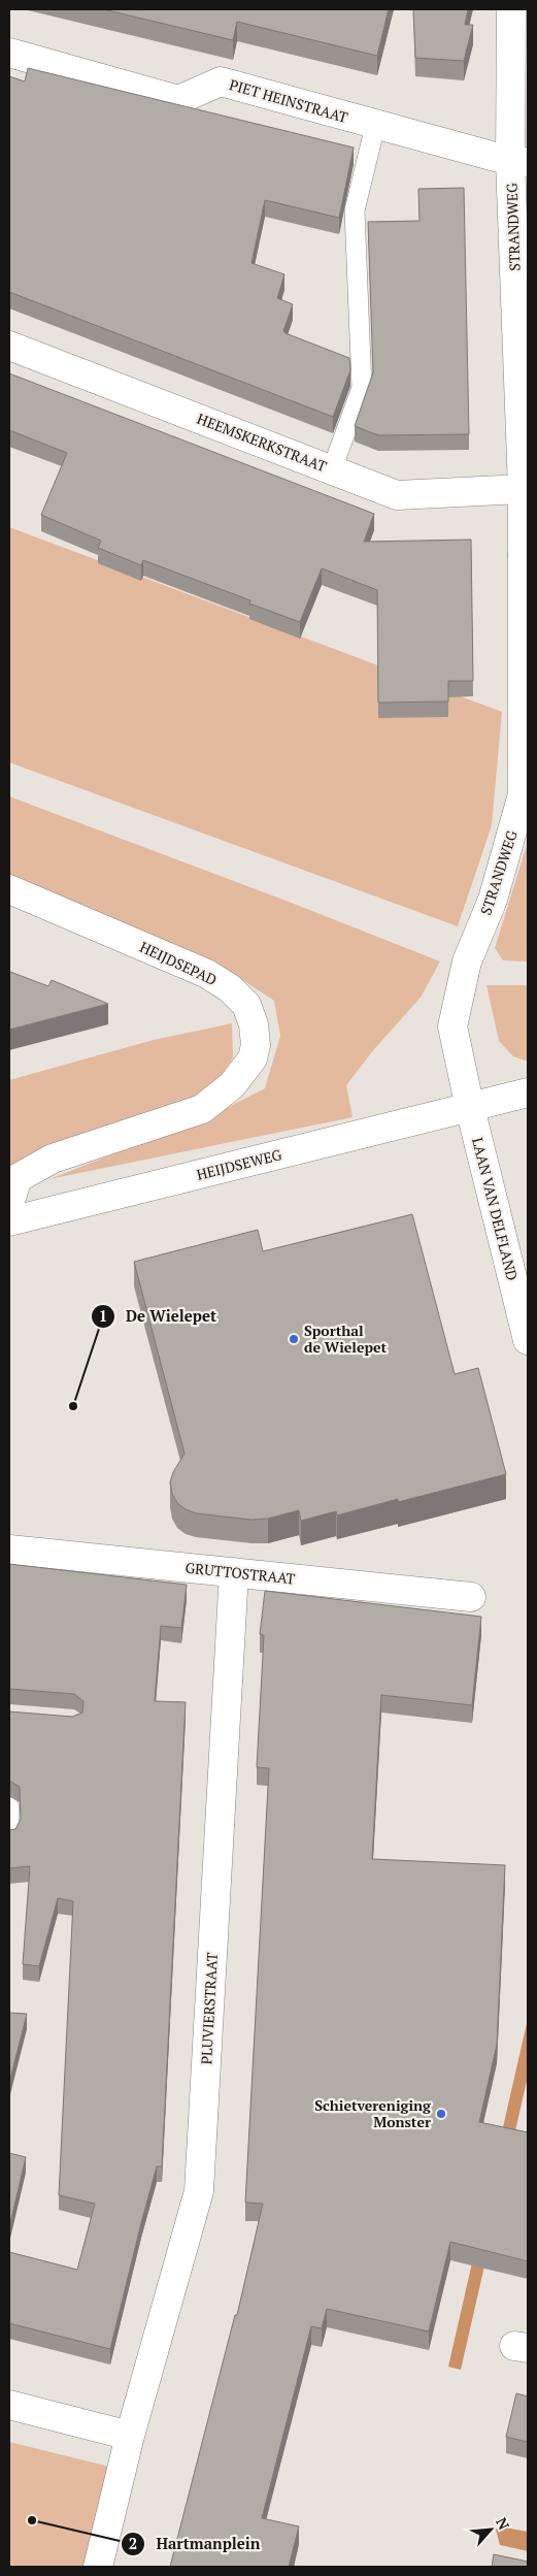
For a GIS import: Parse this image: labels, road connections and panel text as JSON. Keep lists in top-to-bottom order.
{
  "streets": {
    "street": [
      "PIET HEINSTRAAT",
      "STRANDWEG",
      "HEEMSKERKSTRAAT",
      "HEIJDSEPAD",
      "HEIJDSEWEG",
      "LAAN VAN DELFLAND",
      "GRUTTOSTRAAT",
      "PLUVIERSTRAAT"
    ]
  },
  "crossings": [
    ["PIET HEINSTRAAT", "STRANDWEG"],
    ["STRANDWEG", "HEEMSKERKSTRAAT"],
    ["STRANDWEG", "HEIJDSEWEG"],
    ["STRANDWEG", "LAAN VAN DELFLAND"],
    ["HEIJDSEWEG", "LAAN VAN DELFLAND"],
    ["GRUTTOSTRAAT", "PLUVIERSTRAAT"]
  ],
  "places": [
    "Sporthal de Wielepet",
    "De Wielepet",
    "Schietvereniging Monster",
    "Hartmanplein"
  ],
  "north": "top right"
}
